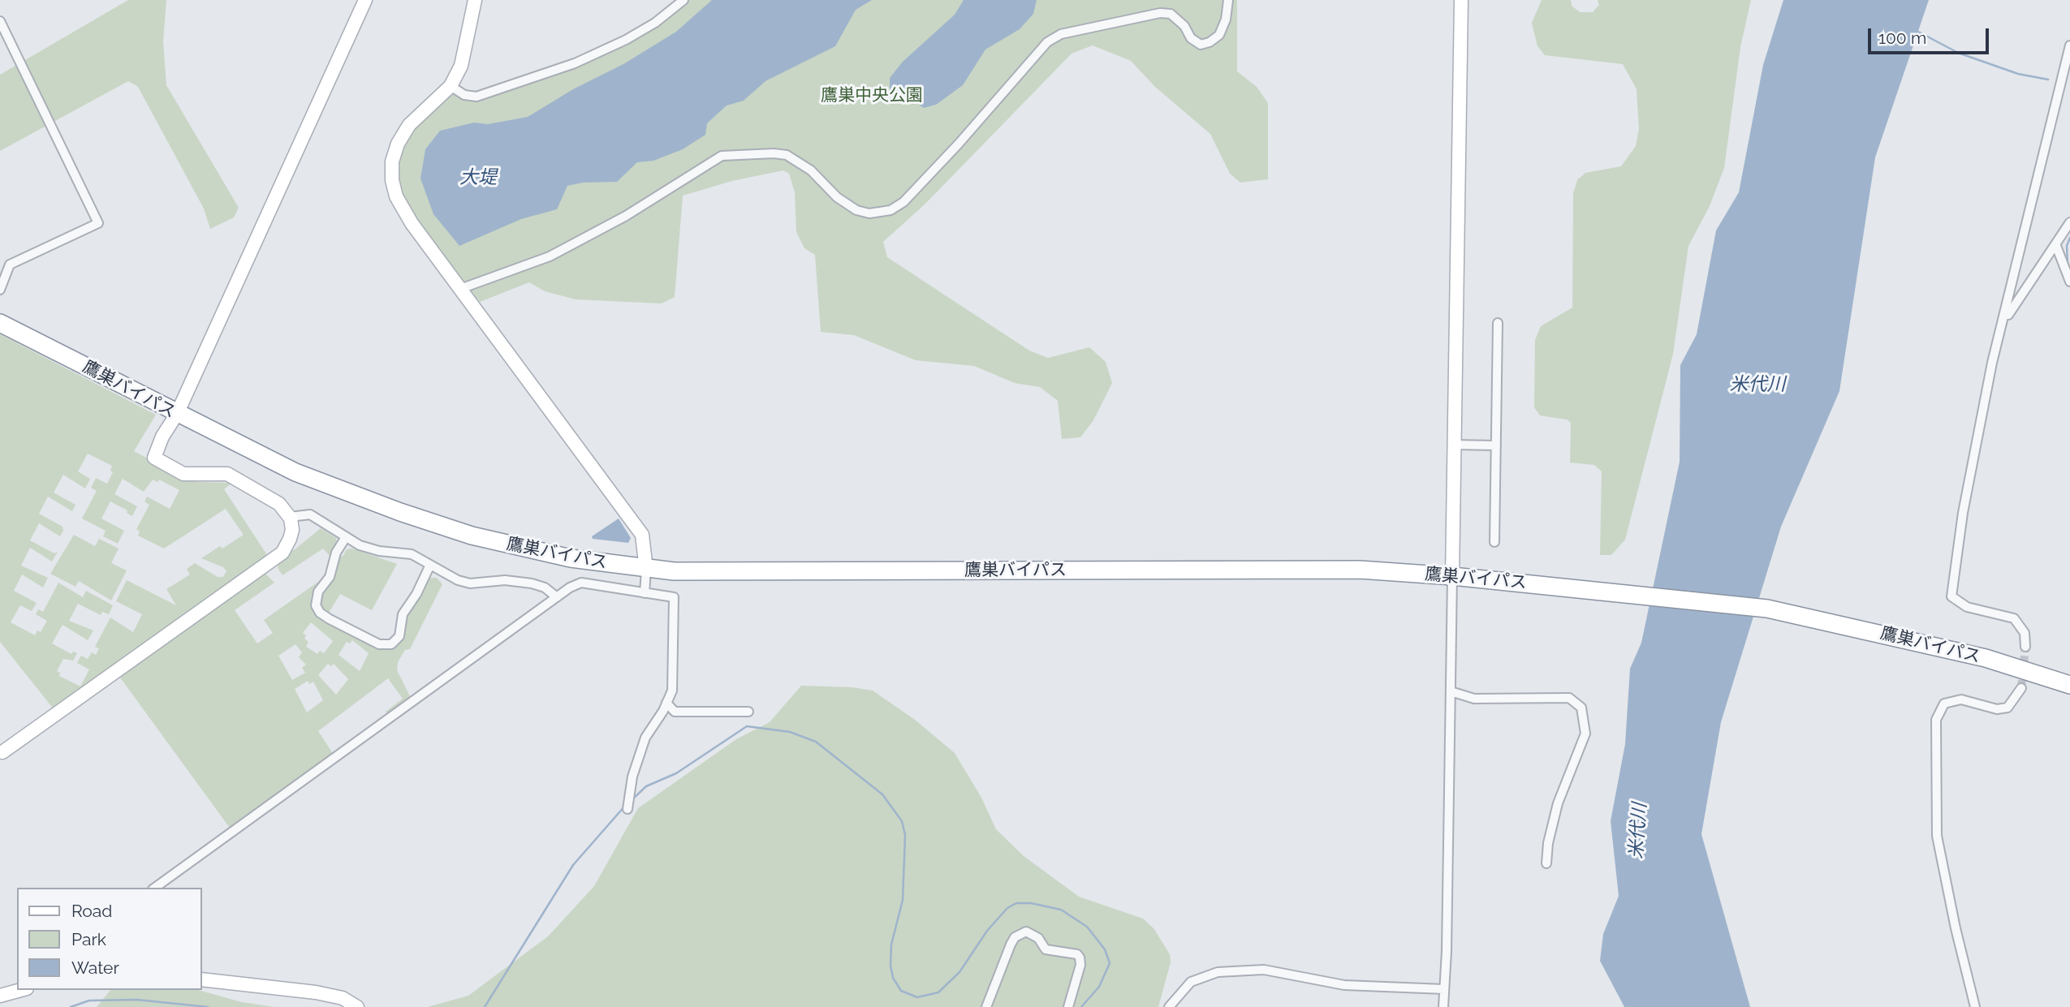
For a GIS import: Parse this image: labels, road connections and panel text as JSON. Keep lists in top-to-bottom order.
{
  "streets": {
    "highway": ["鷹巣バイパス"]
  },
  "water": ["大堤", "米代川"],
  "parks": ["鷹巣中央公園"],
  "legend": ["Road", "Park", "Water"],
  "scale_bar": "100 m"
}
